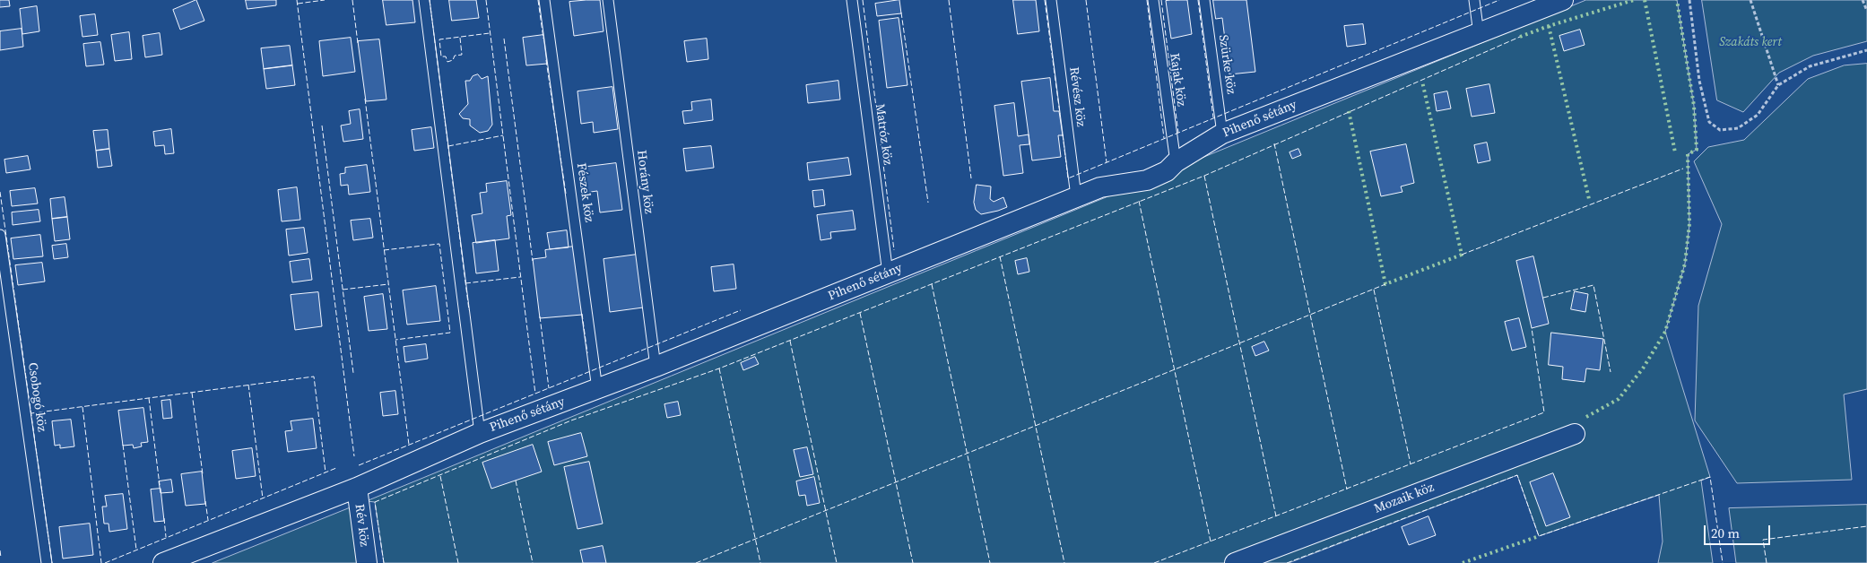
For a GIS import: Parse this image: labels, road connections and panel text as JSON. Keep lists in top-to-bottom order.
{
  "streets": {
    "street": ["Pihenő sétány", "Mozaik köz", "Rév köz"],
    "lane": [
      "Szürke köz",
      "Kajak köz",
      "Révész köz",
      "Matróz köz",
      "Horány köz",
      "Fészek köz",
      "Csobogó köz"
    ]
  },
  "crossings": [
    ["Szürke köz", "Pihenő sétány"],
    ["Kajak köz", "Pihenő sétány"],
    ["Révész köz", "Pihenő sétány"],
    ["Pihenő sétány", "Matróz köz"],
    ["Pihenő sétány", "Horány köz"],
    ["Pihenő sétány", "Fészek köz"],
    ["Pihenő sétány", "Rév köz"]
  ],
  "parks": ["Szakáts kert"],
  "scale_bar": "20 m"
}
